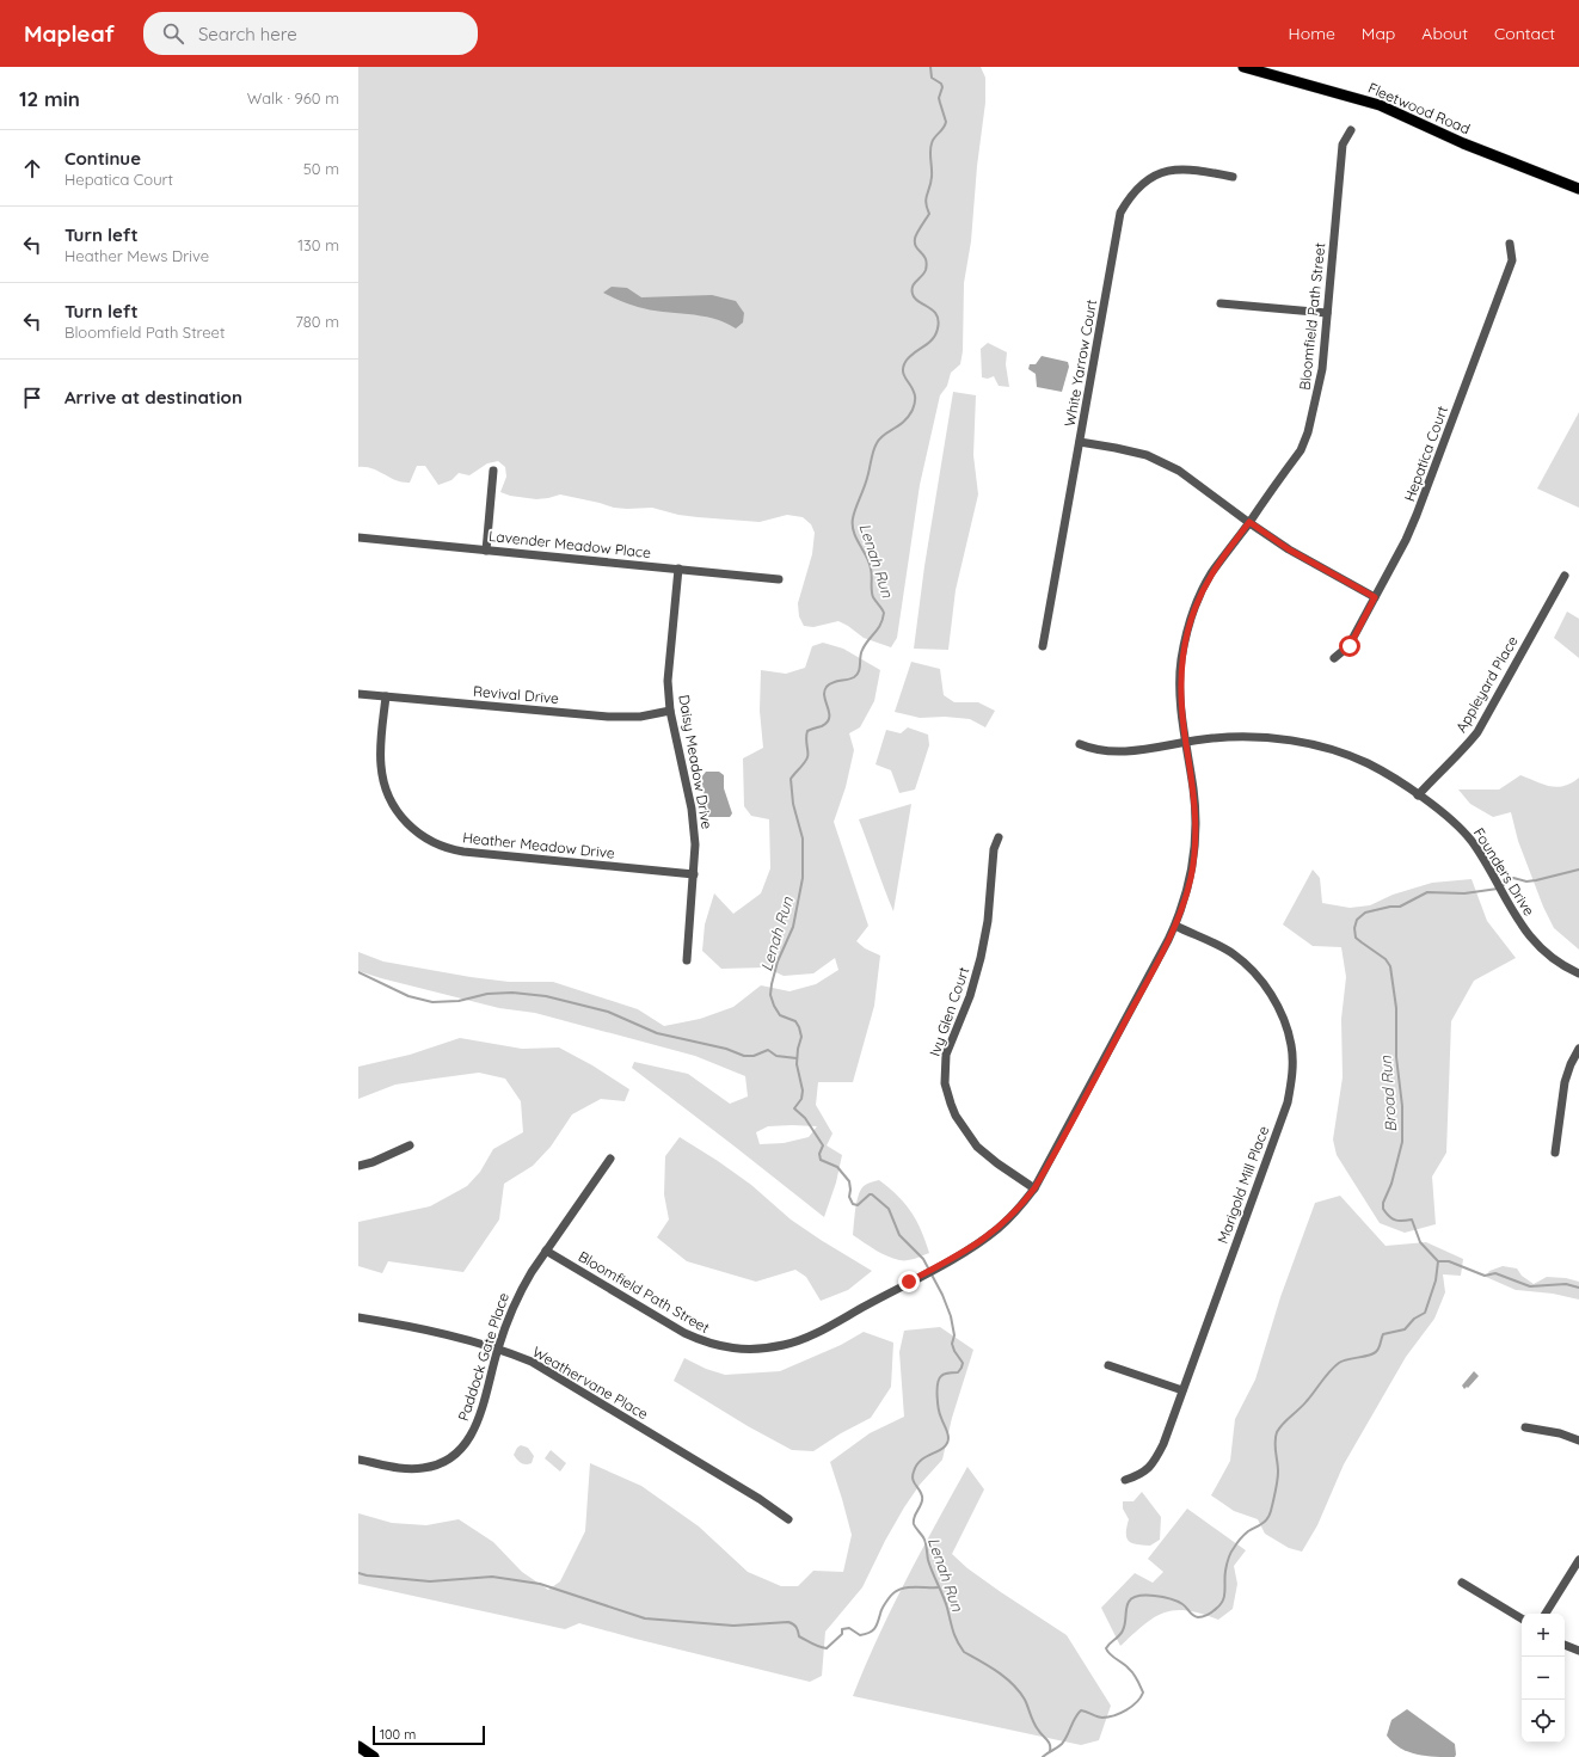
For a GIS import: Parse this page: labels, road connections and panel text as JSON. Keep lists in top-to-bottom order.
{
  "streets": {
    "main road": ["Fleetwood Road"],
    "street": [
      "Bloomfield Path Street",
      "White Yarrow Court",
      "Hepatica Court",
      "Lavender Meadow Place",
      "Appleyard Place",
      "Revival Drive",
      "Daisy Meadow Drive",
      "Heather Meadow Drive",
      "Founders Drive",
      "Ivy Glen Court",
      "Marigold Mill Place",
      "Paddock Gate Place",
      "Weathervane Place"
    ]
  },
  "crossings": [
    ["Bloomfield Path Street", "Founders Drive"],
    ["Bloomfield Path Street", "Ivy Glen Court"],
    ["Bloomfield Path Street", "Marigold Mill Place"],
    ["Bloomfield Path Street", "Paddock Gate Place"],
    ["Lavender Meadow Place", "Daisy Meadow Drive"],
    ["Appleyard Place", "Founders Drive"],
    ["Revival Drive", "Daisy Meadow Drive"],
    ["Revival Drive", "Heather Meadow Drive"],
    ["Daisy Meadow Drive", "Heather Meadow Drive"],
    ["Paddock Gate Place", "Weathervane Place"]
  ],
  "water": ["Lenah Run", "Broad Run"],
  "scale_bar": "100 m",
  "page": {
    "header": "Mapleaf",
    "search": "Search here",
    "nav": [
      "Home",
      "Map",
      "About",
      "Contact"
    ],
    "heading": ["12 min", "Walk · 960 m"],
    "list": [
      ["Continue", "Hepatica Court", "50 m"],
      ["Turn left", "Heather Mews Drive", "130 m"],
      ["Turn left", "Bloomfield Path Street", "780 m"],
      "Arrive at destination"
    ],
    "map_buttons": ["+", "−"],
    "scale": "100 m"
  }
}
